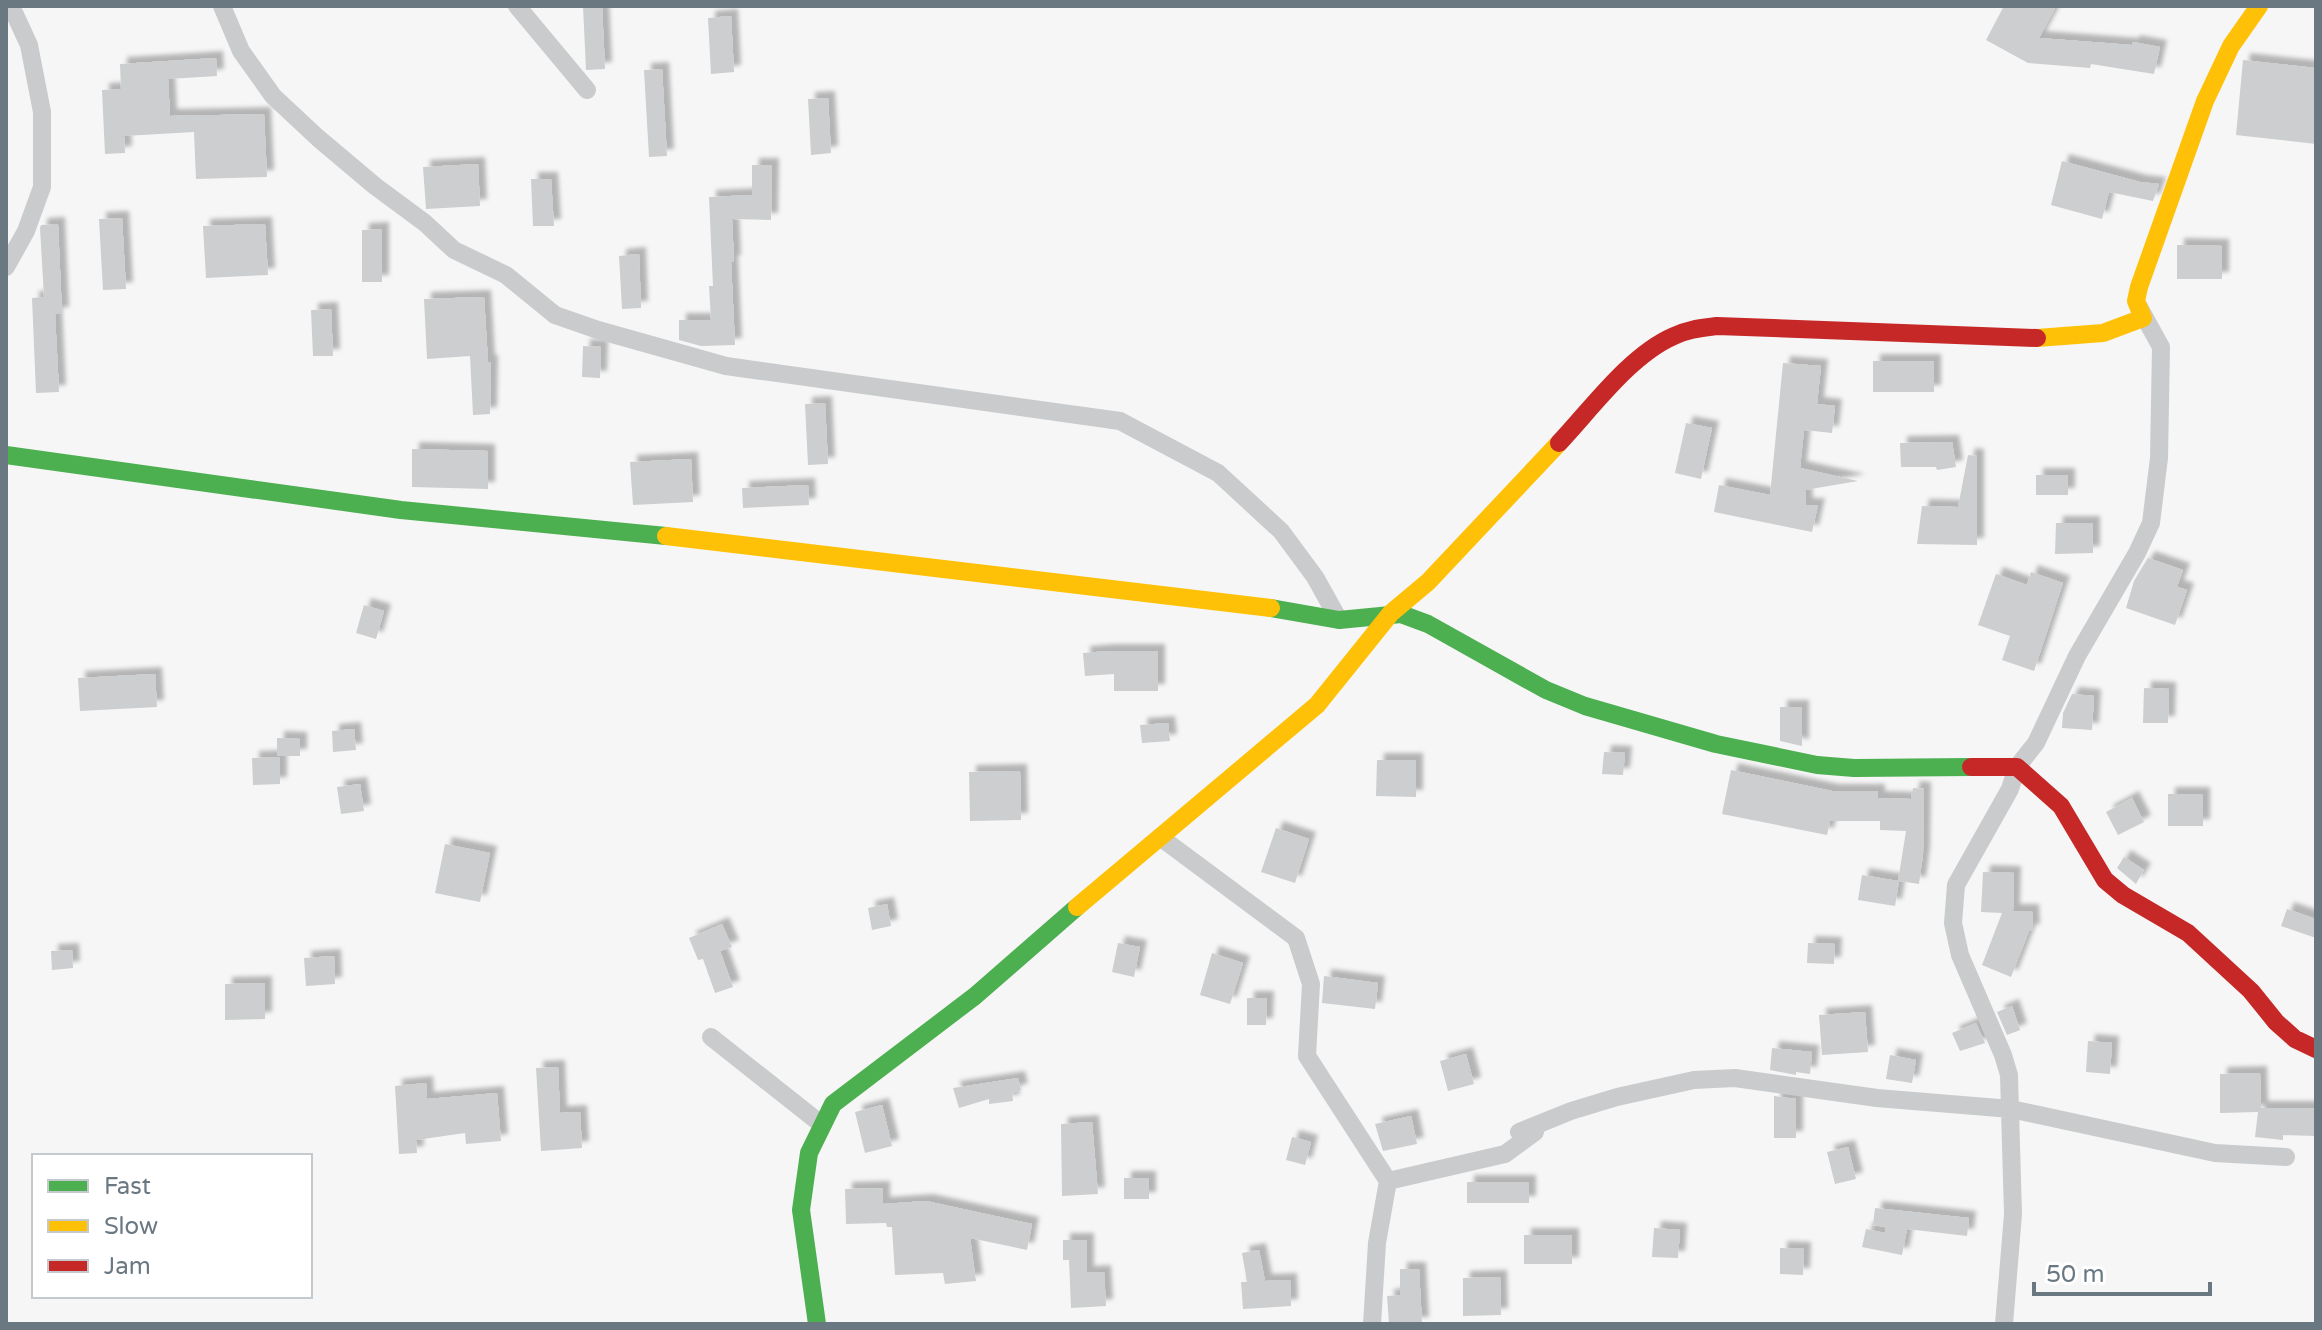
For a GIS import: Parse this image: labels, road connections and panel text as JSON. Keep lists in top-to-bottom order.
{
  "legend": ["Fast", "Slow", "Jam"],
  "scale_bar": "50 m"
}
